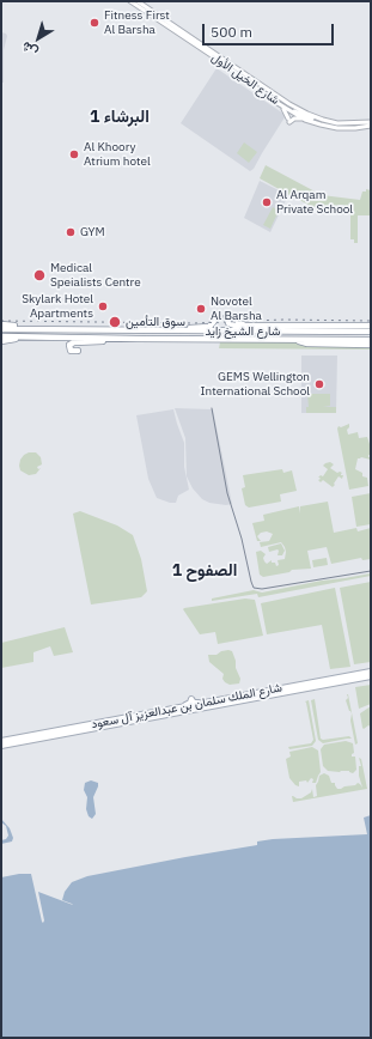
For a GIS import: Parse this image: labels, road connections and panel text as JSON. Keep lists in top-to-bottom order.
{
  "streets": {
    "highway": ["شارع الشيخ زايد"],
    "main road": ["شارع الخيل الأول", "شارع الملك سلمان بن عبدالعزيز آل سعود"]
  },
  "districts": ["البرشاء 1", "الصفوح 1"],
  "places": [
    "Fitness First Al Barsha",
    "Al Khoory Atrium hotel",
    "Al Arqam Private School",
    "GYM",
    "Medical Speialists Centre",
    "Skylark Hotel Apartments",
    "Novotel Al Barsha",
    "سوق التأمين",
    "GEMS Wellington International School"
  ],
  "scale_bar": "500 m",
  "north": "bottom left"
}
